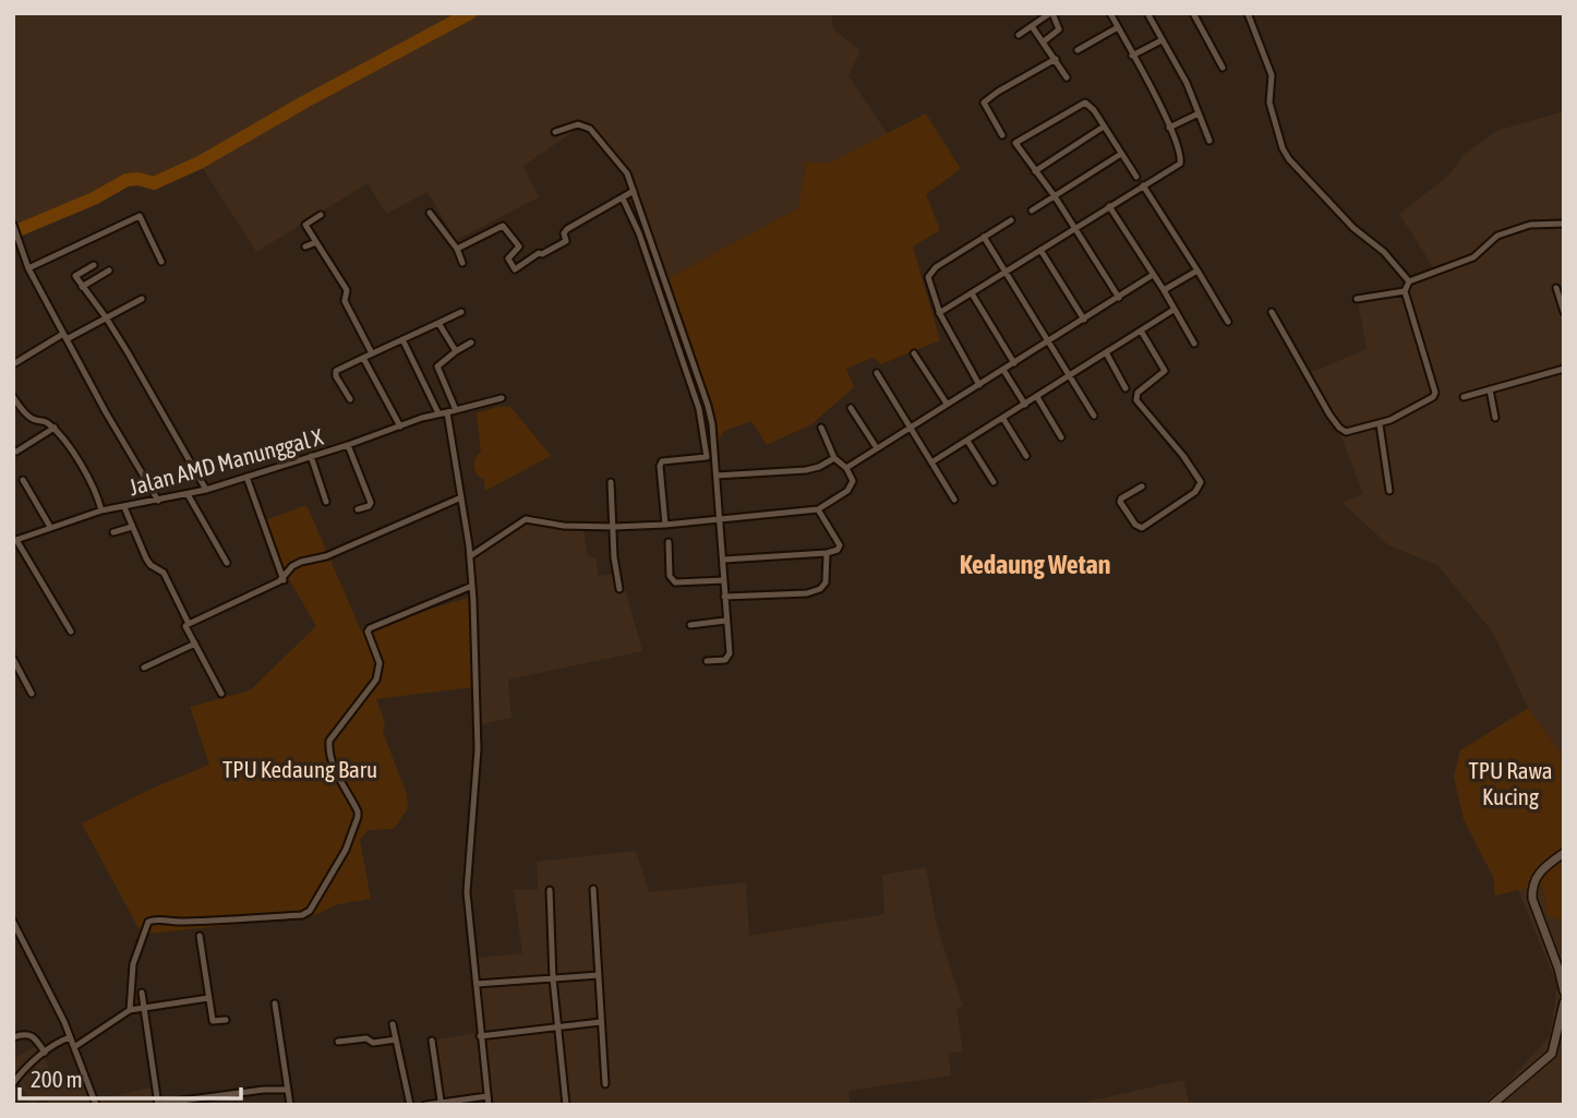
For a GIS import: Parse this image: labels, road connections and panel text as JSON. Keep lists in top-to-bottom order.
{
  "streets": {
    "street": ["Jalan AMD Manunggal X"]
  },
  "districts": ["Kedaung Wetan"],
  "parks": ["TPU Kedaung Baru", "TPU Rawa Kucing"],
  "scale_bar": "200 m"
}
